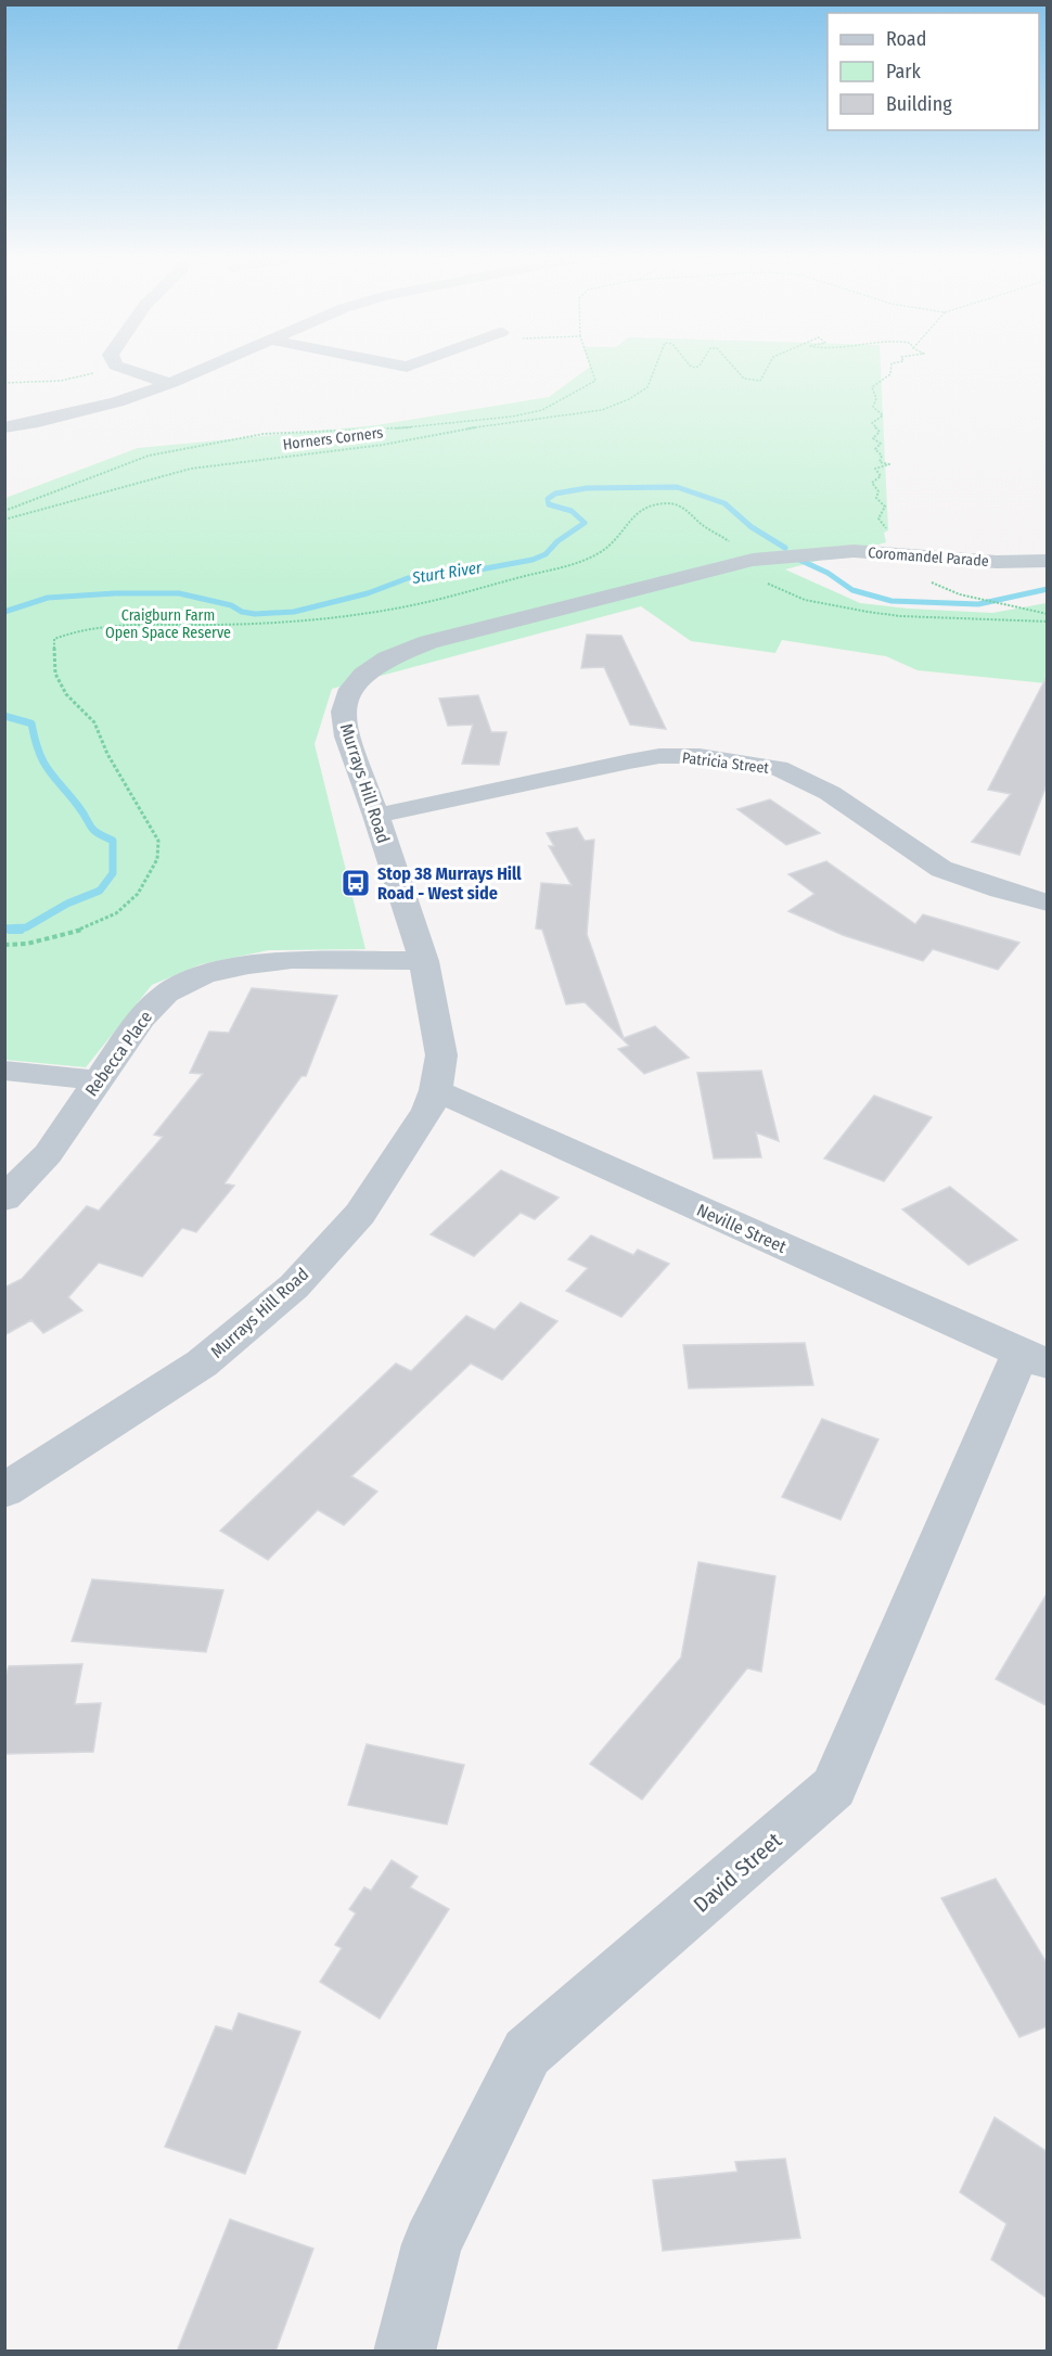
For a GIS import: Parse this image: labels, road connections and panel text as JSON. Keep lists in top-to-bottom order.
{
  "streets": {
    "street": [
      "Coromandel Parade",
      "Patricia Street",
      "Murrays Hill Road",
      "Rebecca Place",
      "Neville Street",
      "David Street"
    ],
    "path": ["Horners Corners"]
  },
  "crossings": [
    ["Coromandel Parade", "Murrays Hill Road"],
    ["Patricia Street", "Murrays Hill Road"],
    ["Murrays Hill Road", "Rebecca Place"],
    ["Murrays Hill Road", "Neville Street"],
    ["Neville Street", "David Street"]
  ],
  "water": ["Sturt River"],
  "parks": ["Craigburn Farm Open Space Reserve"],
  "places": {
    "bus stop": ["Stop 38 Murrays Hill Road - West side"]
  },
  "legend": ["Road", "Park", "Building"]
}
